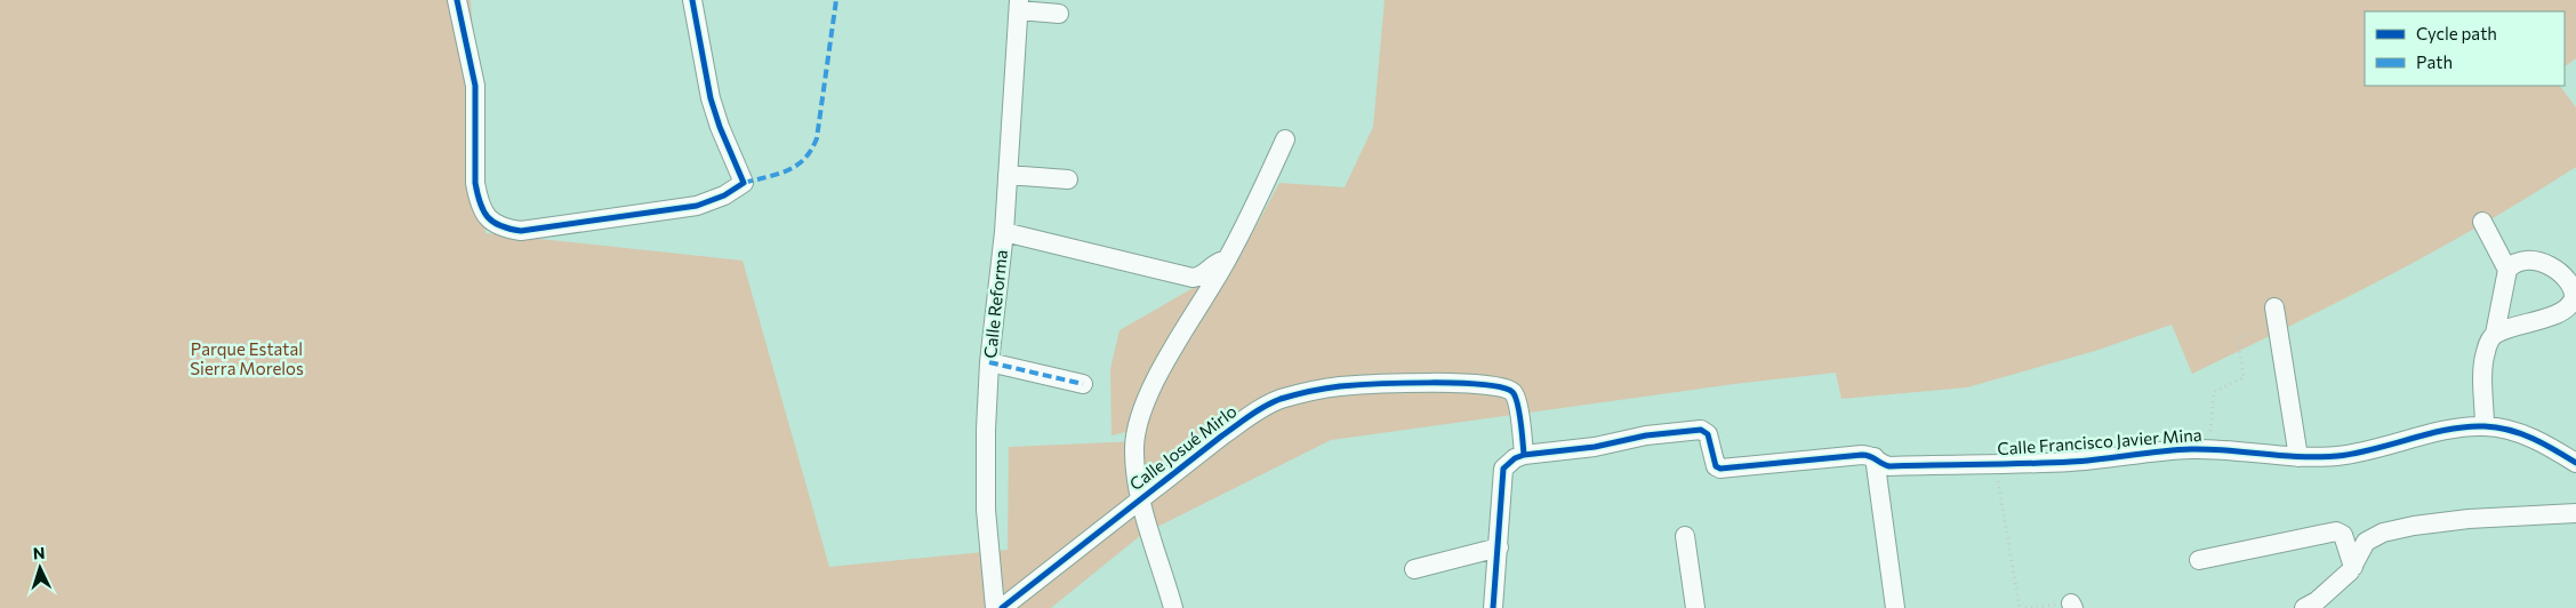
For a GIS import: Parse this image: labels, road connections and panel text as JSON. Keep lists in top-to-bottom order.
{
  "streets": {
    "street": ["Calle Reforma", "Calle Francisco Javier Mina", "Calle Josué Mirlo"]
  },
  "crossings": [
    ["Calle Francisco Javier Mina", "Calle Josué Mirlo"]
  ],
  "parks": ["Parque Estatal Sierra Morelos"],
  "legend": ["Cycle path", "Path"],
  "north": "top"
}
